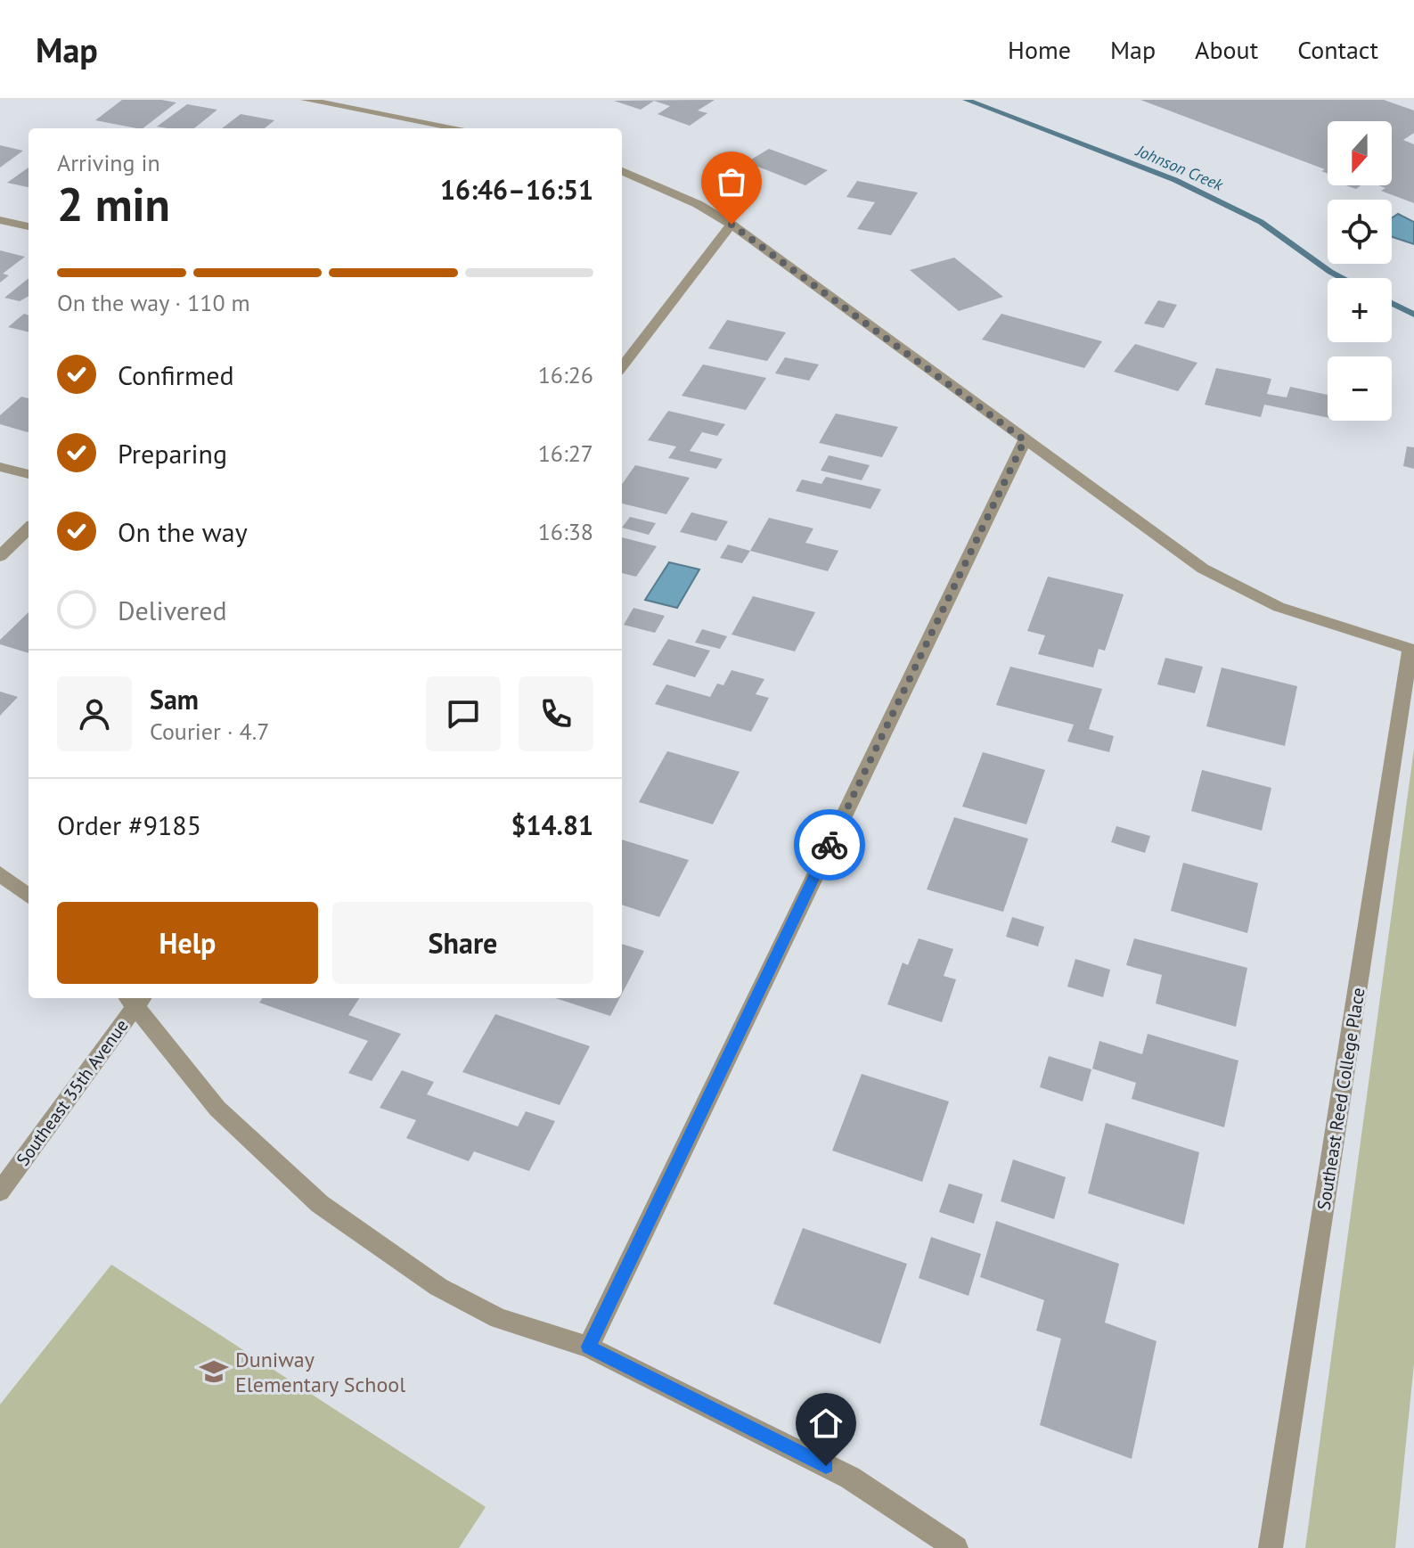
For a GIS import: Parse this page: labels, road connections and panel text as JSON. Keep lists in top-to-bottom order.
{
  "streets": {
    "street": ["Southeast 35th Avenue", "Southeast Reed College Place"]
  },
  "water": ["Johnson Creek"],
  "places": {
    "school or university": ["Duniway Elementary School"]
  },
  "north": "bottom",
  "page": {
    "header": "Map",
    "nav": [
      "Home",
      "Map",
      "About",
      "Contact"
    ],
    "map_buttons": ["+", "−"],
    "heading": ["2 min", "Arriving in", "16:46–16:51"],
    "panel": [
      "Sam",
      "Courier · 4.7",
      "Order #9185",
      "$14.81"
    ],
    "bar": "On the way · 110 m",
    "list": [
      ["Confirmed", "16:26"],
      ["Preparing", "16:27"],
      ["On the way", "16:38"],
      "Delivered"
    ],
    "buttons": ["Help", "Share"]
  }
}
